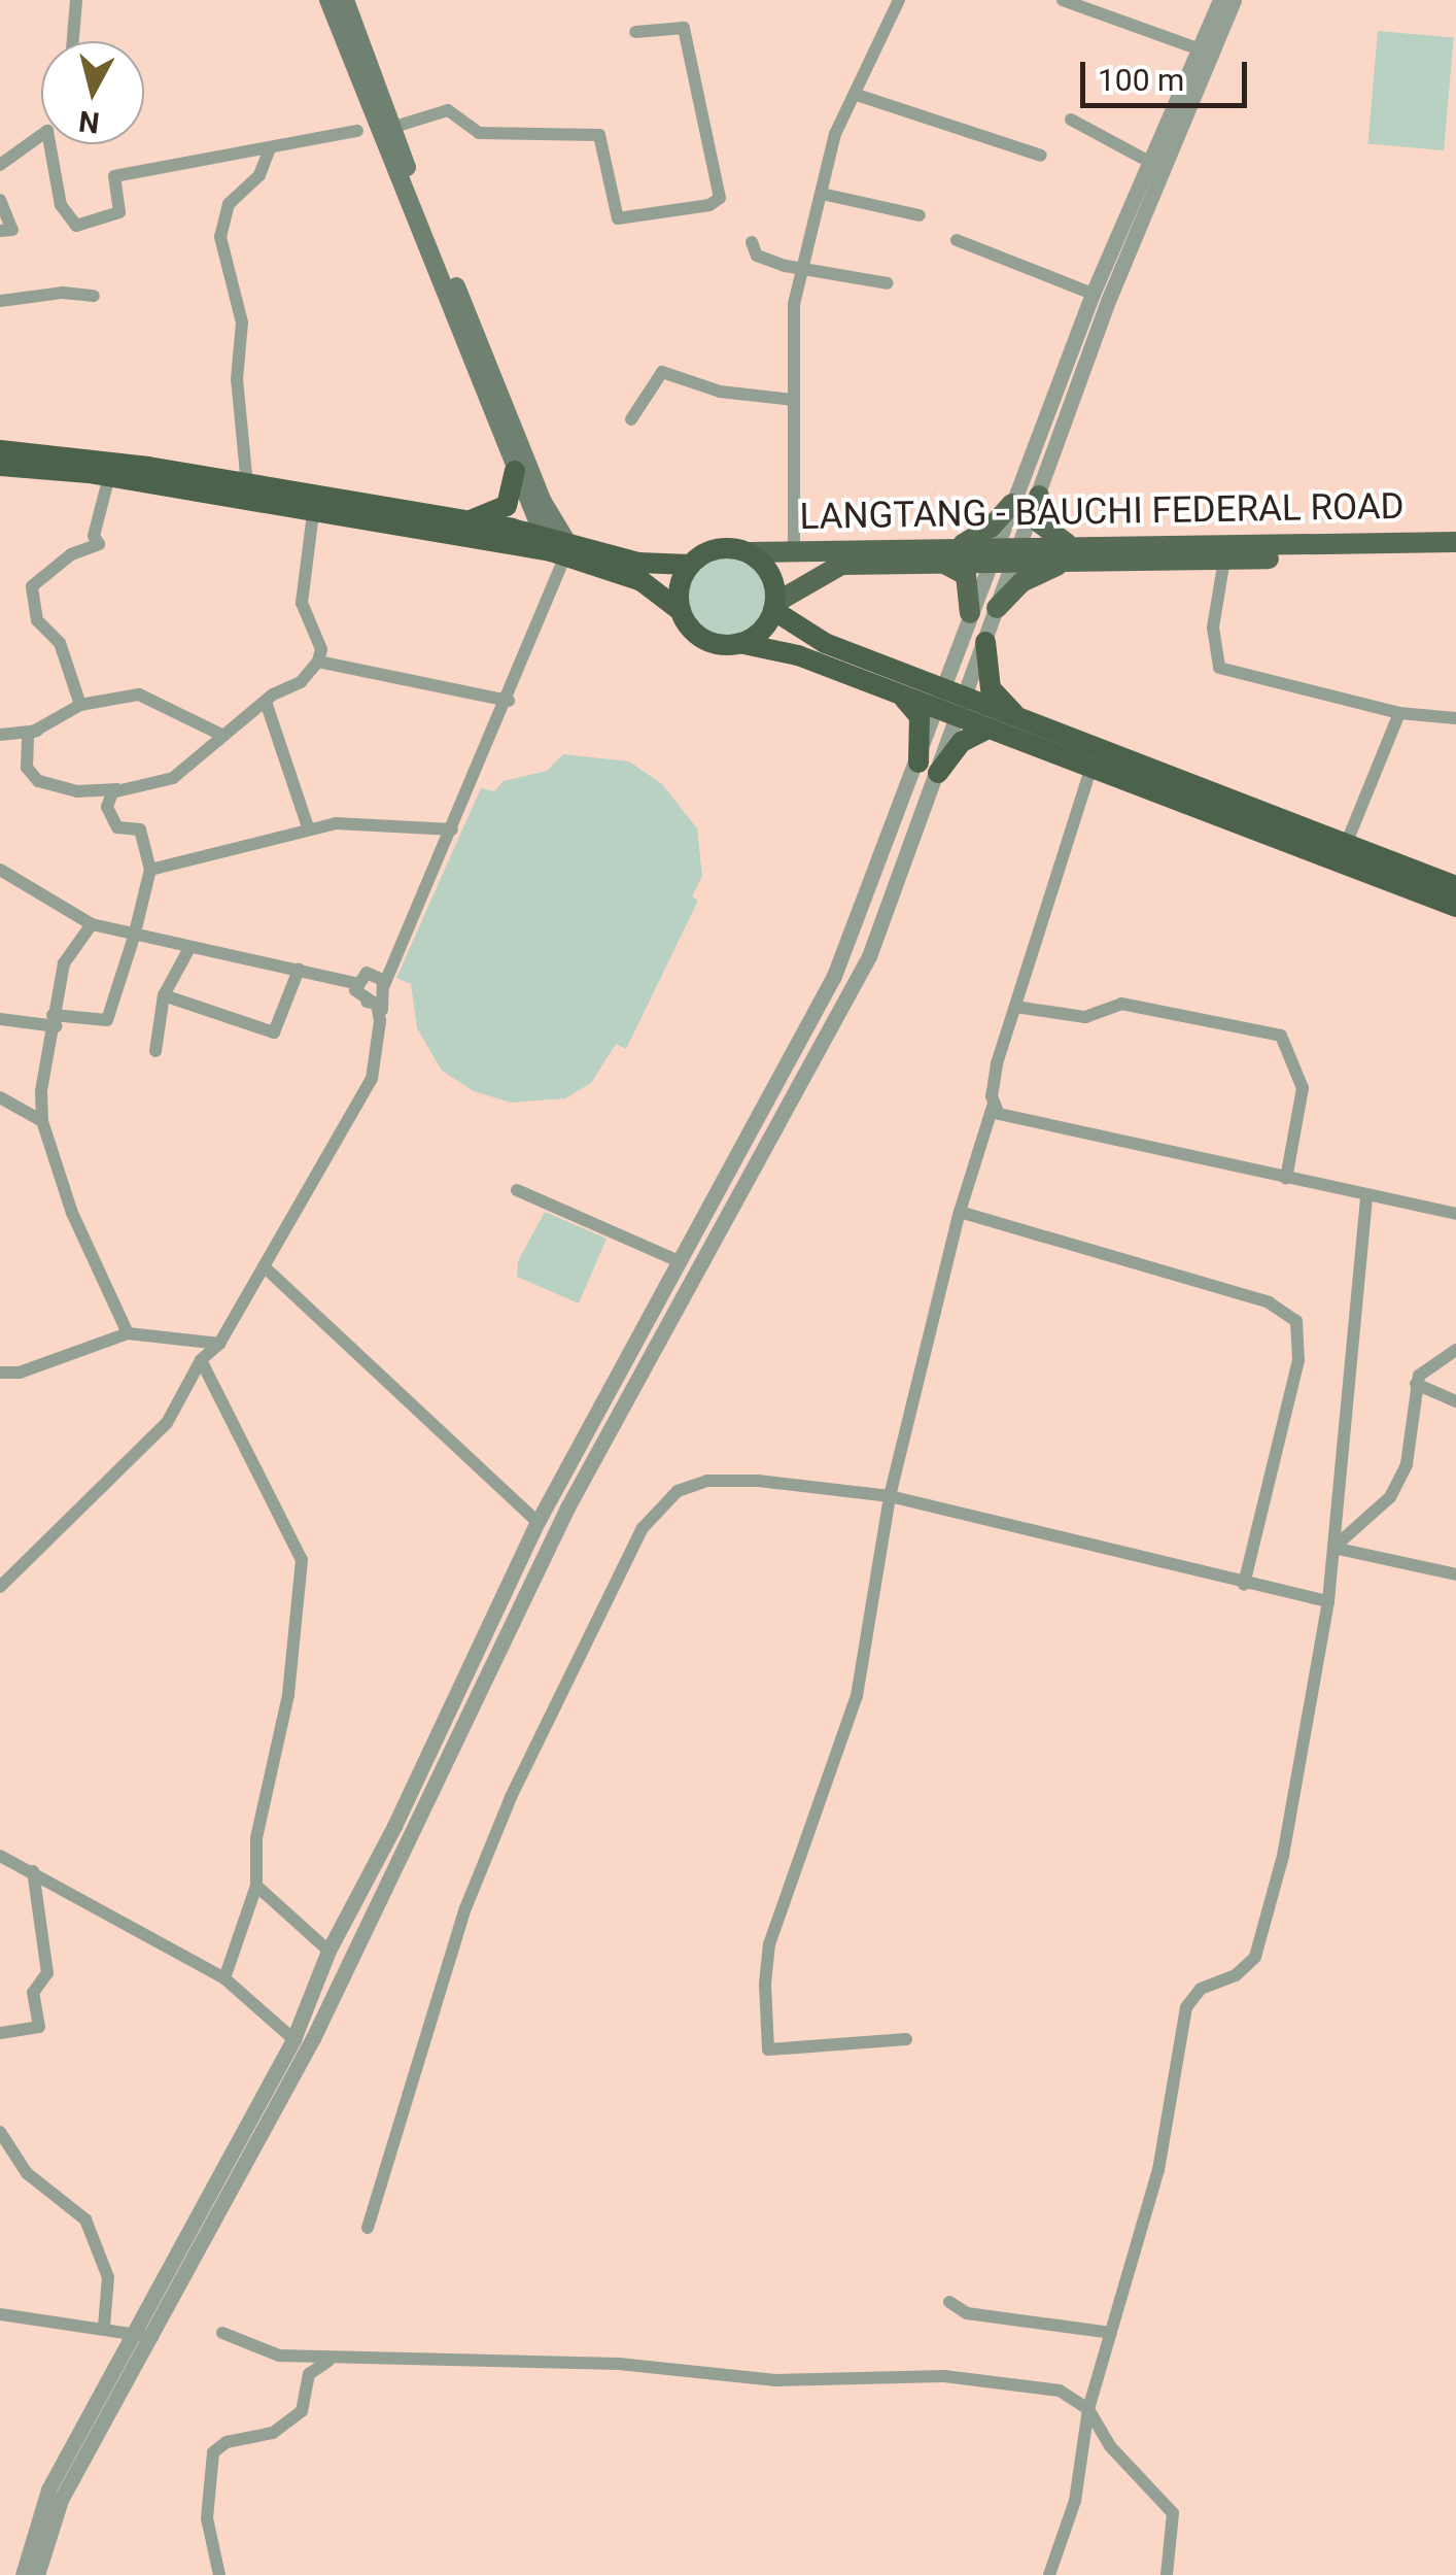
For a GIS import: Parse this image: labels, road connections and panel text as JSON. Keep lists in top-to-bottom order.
{
  "streets": {
    "main road": ["LANGTANG - BAUCHI FEDERAL ROAD"]
  },
  "scale_bar": "100 m",
  "north": "bottom"
}
